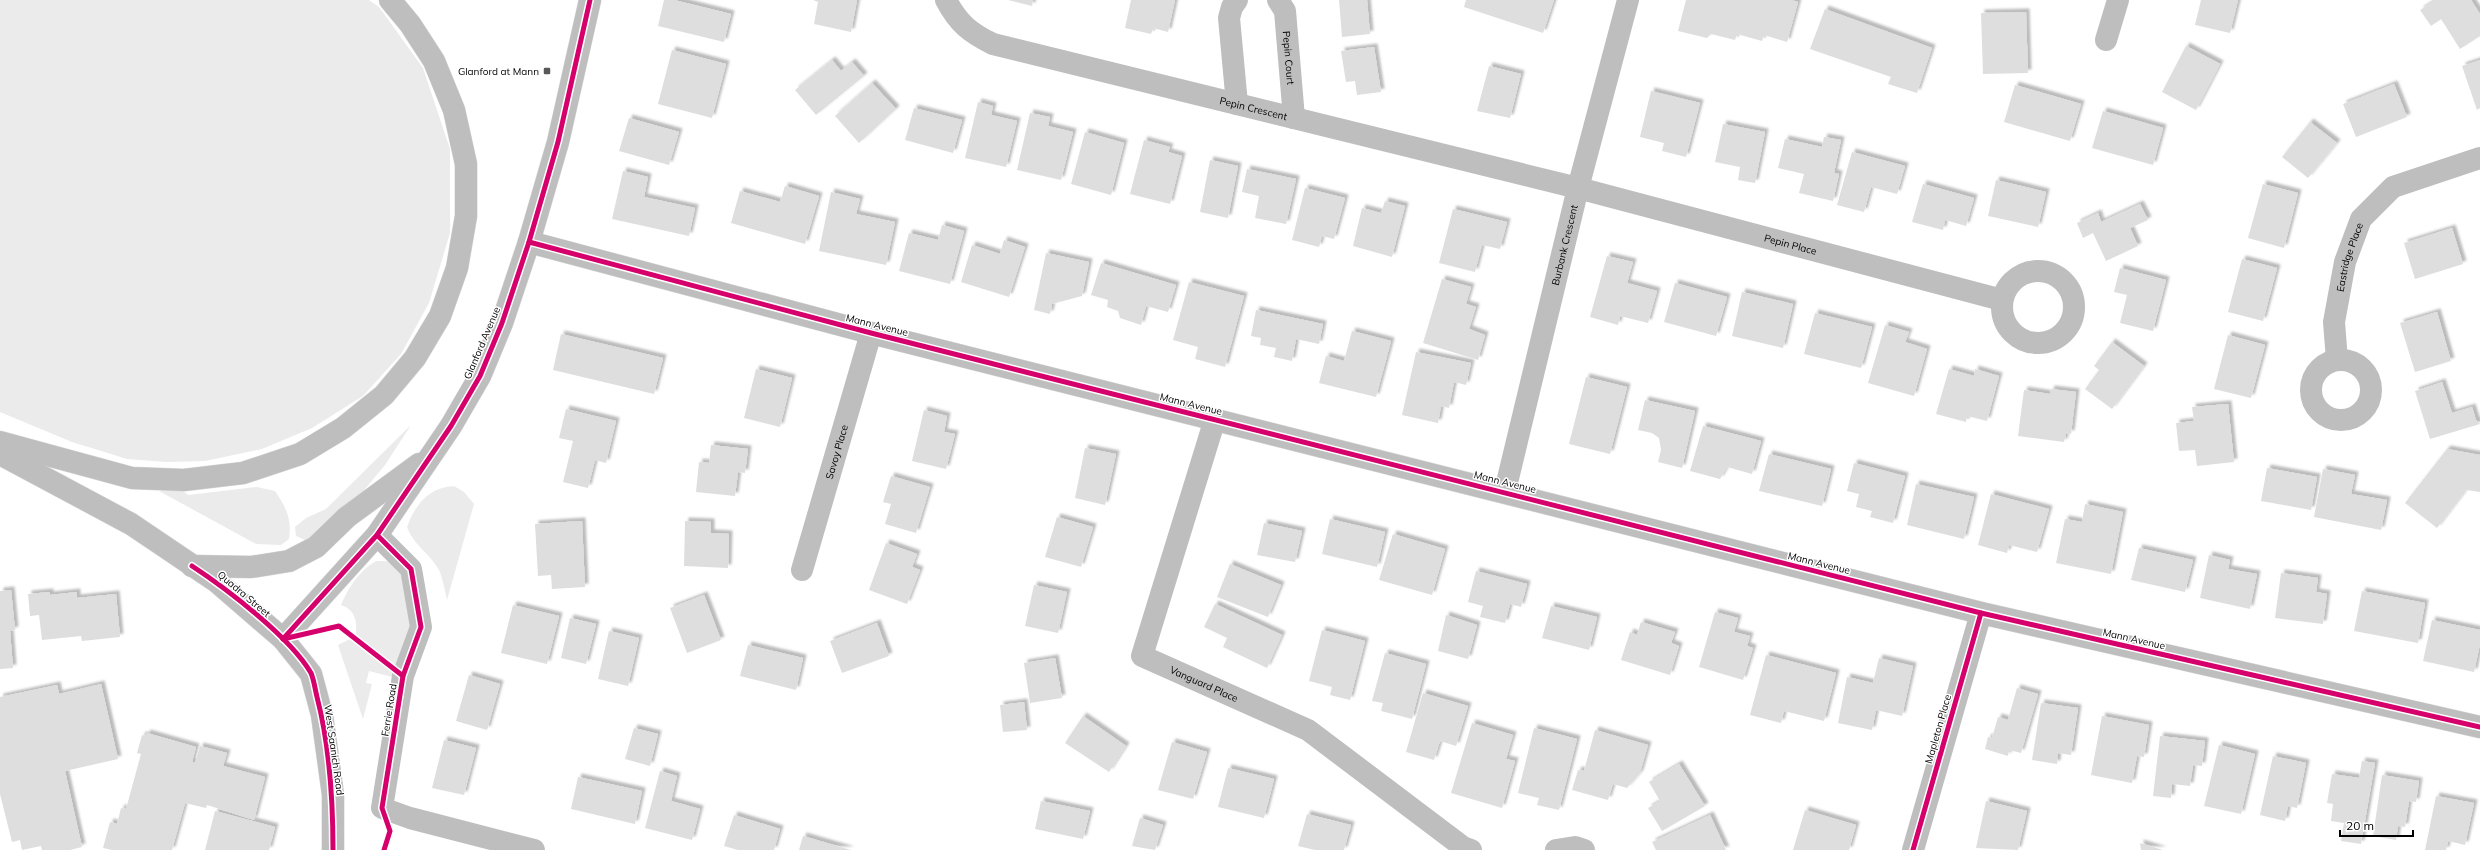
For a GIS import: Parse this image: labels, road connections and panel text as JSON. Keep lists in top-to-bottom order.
{
  "streets": {
    "main road": [
      "Pepin Court",
      "Pepin Crescent",
      "Pepin Place",
      "Burbank Crescent",
      "Eastridge Place",
      "Mann Avenue",
      "Glanford Avenue",
      "Savoy Place",
      "Quadra Street",
      "Vanguard Place",
      "Ferrie Road",
      "Mapleton Place",
      "West Saanich Road"
    ]
  },
  "crossings": [
    ["Pepin Court", "Pepin Crescent"],
    ["Pepin Crescent", "Pepin Place"],
    ["Pepin Crescent", "Burbank Crescent"],
    ["Pepin Place", "Burbank Crescent"],
    ["Burbank Crescent", "Mann Avenue"],
    ["Mann Avenue", "Glanford Avenue"],
    ["Mann Avenue", "Savoy Place"],
    ["Mann Avenue", "Vanguard Place"],
    ["Mann Avenue", "Mapleton Place"],
    ["Glanford Avenue", "Quadra Street"],
    ["Glanford Avenue", "Ferrie Road"],
    ["Glanford Avenue", "West Saanich Road"],
    ["Quadra Street", "West Saanich Road"]
  ],
  "places": {
    "transit": ["Glanford at Mann"]
  },
  "scale_bar": "20 m"
}
